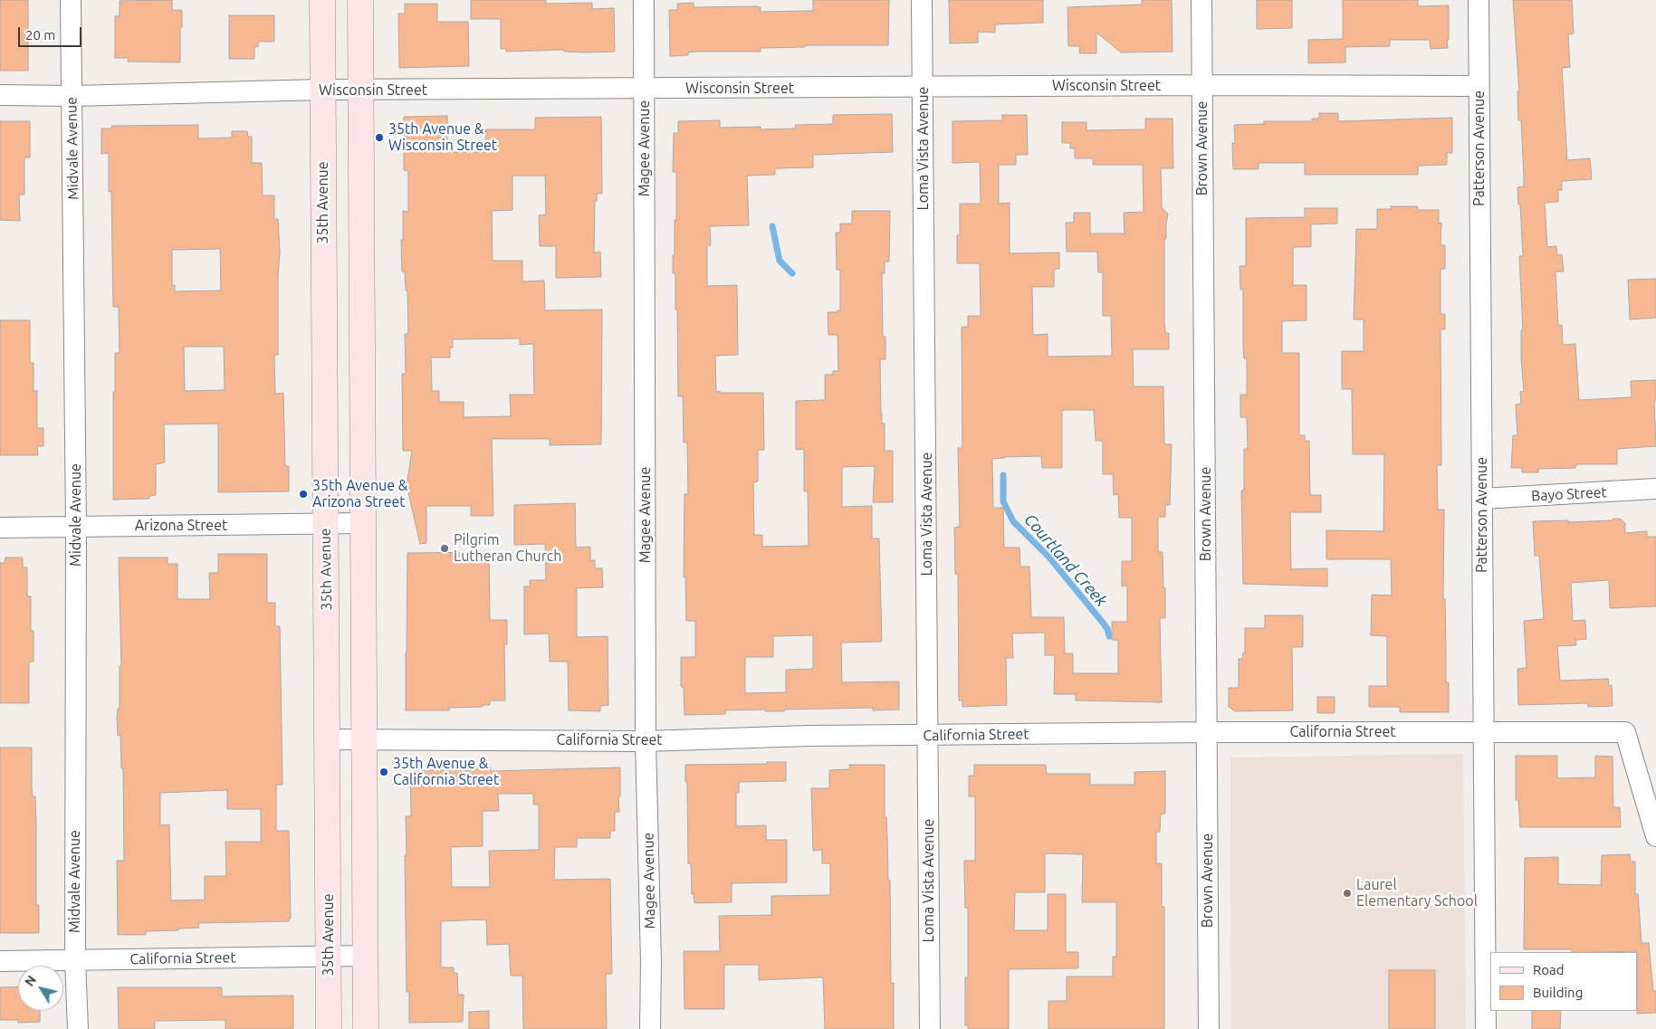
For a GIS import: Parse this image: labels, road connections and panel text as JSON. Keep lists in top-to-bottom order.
{
  "streets": {
    "main road": ["35th Avenue"],
    "street": [
      "Wisconsin Street",
      "Midvale Avenue",
      "Magee Avenue",
      "Loma Vista Avenue",
      "Brown Avenue",
      "Patterson Avenue",
      "Bayo Street",
      "Arizona Street",
      "California Street"
    ]
  },
  "crossings": [
    ["Wisconsin Street", "Midvale Avenue"],
    ["Wisconsin Street", "Magee Avenue"],
    ["Wisconsin Street", "Loma Vista Avenue"],
    ["Wisconsin Street", "Brown Avenue"],
    ["Wisconsin Street", "Patterson Avenue"],
    ["Wisconsin Street", "35th Avenue"],
    ["Midvale Avenue", "Arizona Street"],
    ["Midvale Avenue", "California Street"],
    ["Magee Avenue", "California Street"],
    ["Loma Vista Avenue", "California Street"],
    ["Brown Avenue", "California Street"],
    ["Patterson Avenue", "Bayo Street"],
    ["Patterson Avenue", "California Street"],
    ["35th Avenue", "Arizona Street"],
    ["35th Avenue", "California Street"]
  ],
  "water": ["Courtland Creek"],
  "places": [
    "35th Avenue & Wisconsin Street",
    "35th Avenue & Arizona Street",
    "Pilgrim Lutheran Church",
    "35th Avenue & California Street",
    "Laurel Elementary School"
  ],
  "legend": ["Road", "Building"],
  "scale_bar": "20 m",
  "north": "top left"
}
